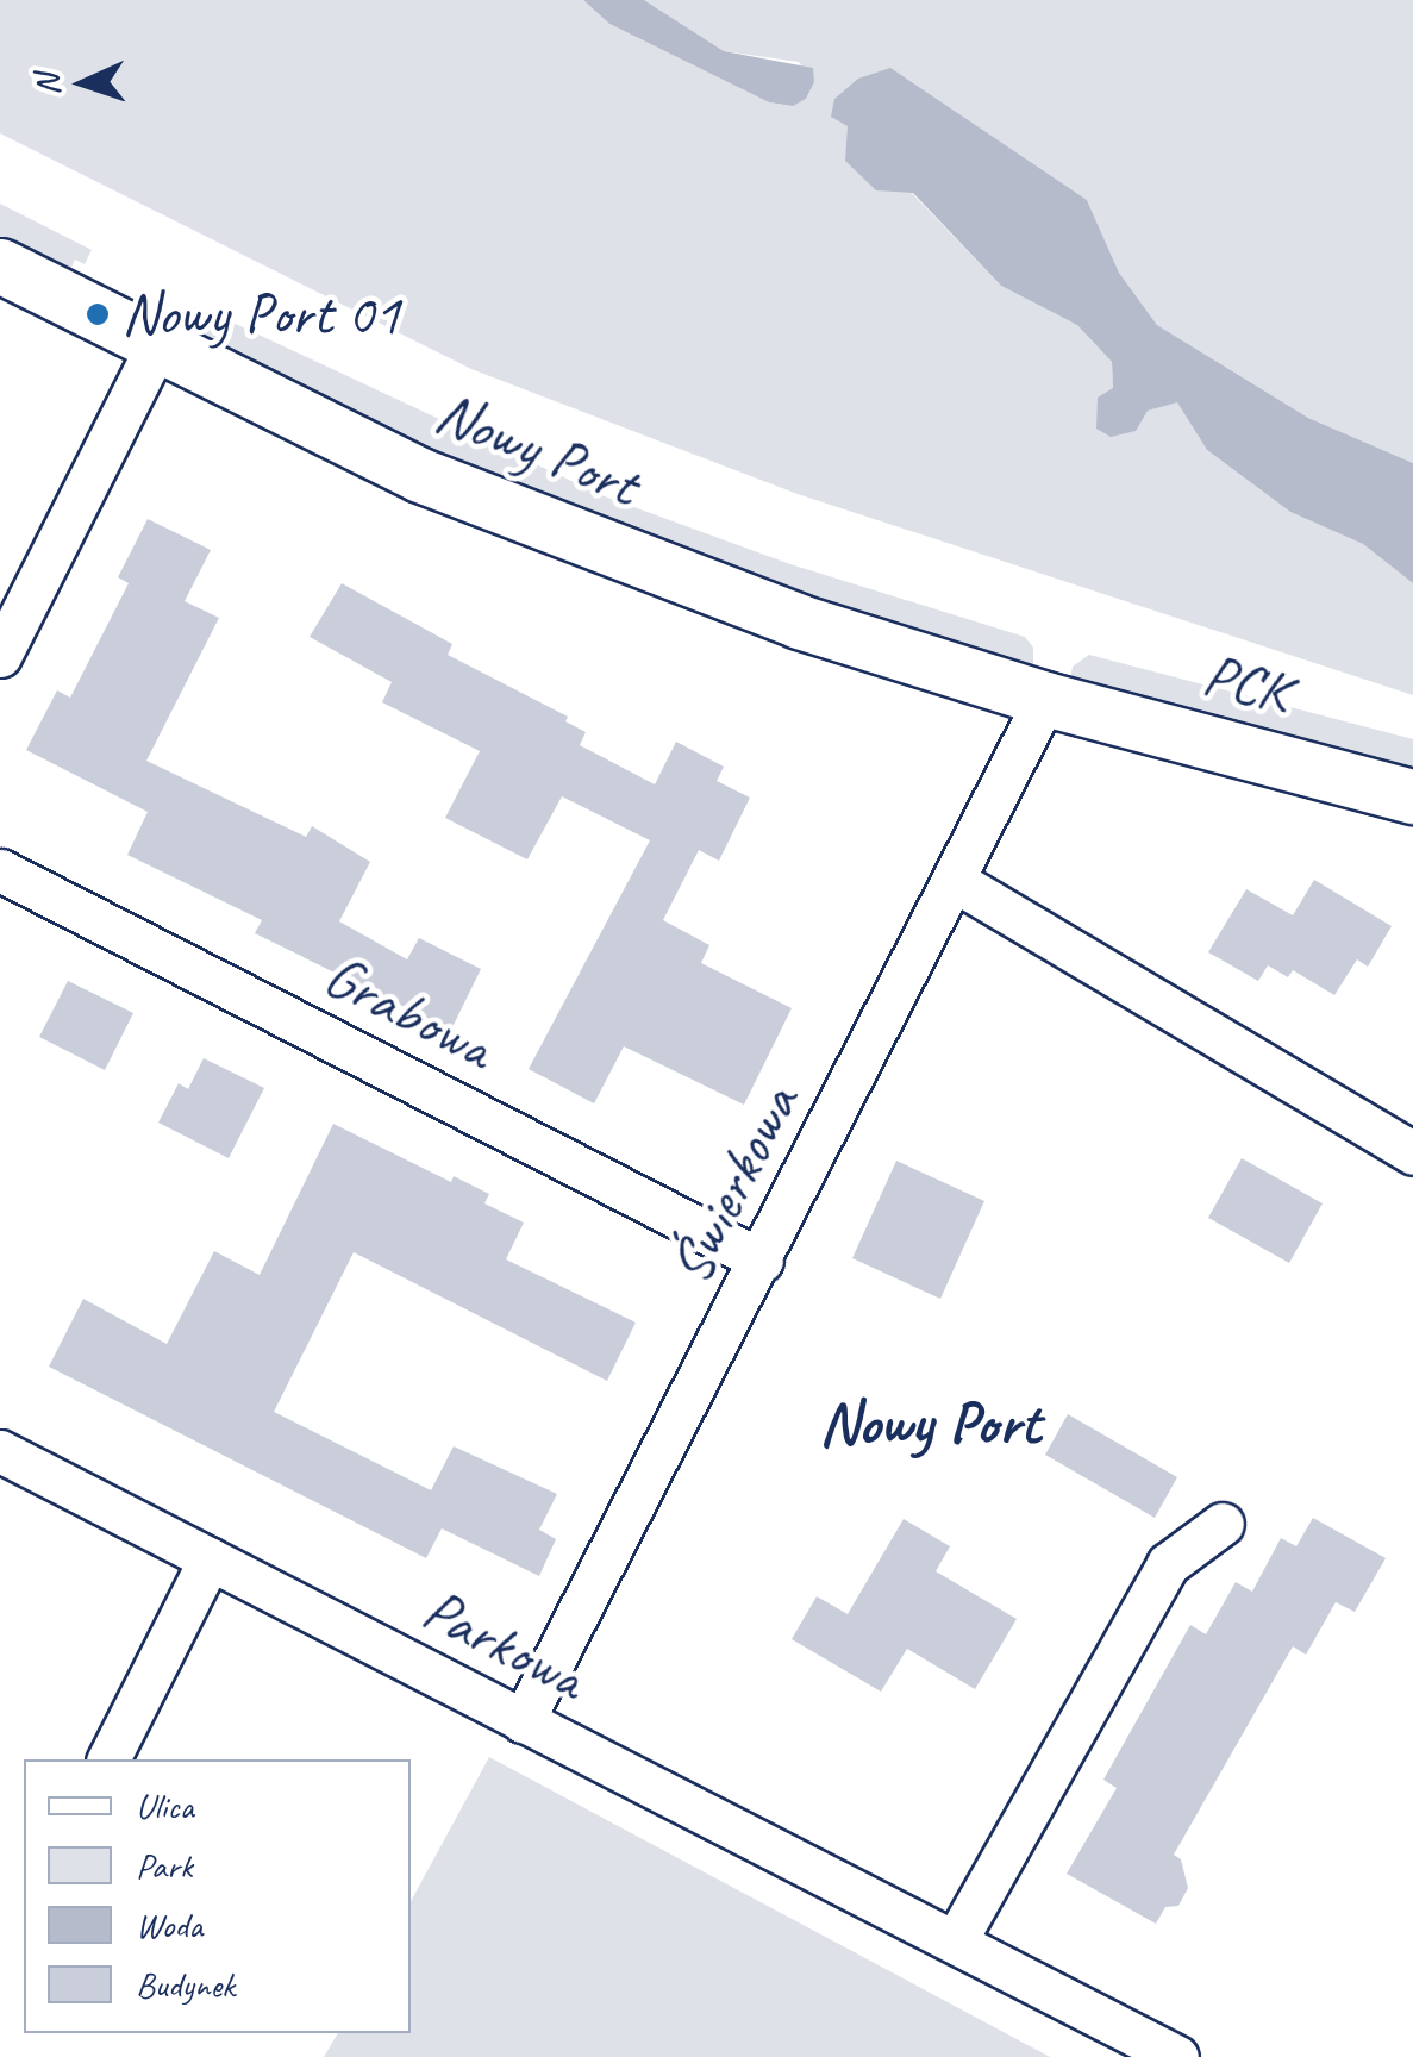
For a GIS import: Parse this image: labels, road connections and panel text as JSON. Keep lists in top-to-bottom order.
{
  "streets": {
    "street": [
      "Nowy Port",
      "PCK",
      "Grabowa",
      "Świerkowa",
      "Parkowa"
    ]
  },
  "crossings": [
    ["Nowy Port", "PCK"],
    ["Nowy Port", "Świerkowa"],
    ["PCK", "Świerkowa"],
    ["Grabowa", "Świerkowa"],
    ["Świerkowa", "Parkowa"]
  ],
  "districts": ["Nowy Port"],
  "places": ["Nowy Port 01"],
  "legend": [
    "Ulica",
    "Park",
    "Woda",
    "Budynek"
  ],
  "north": "left"
}
